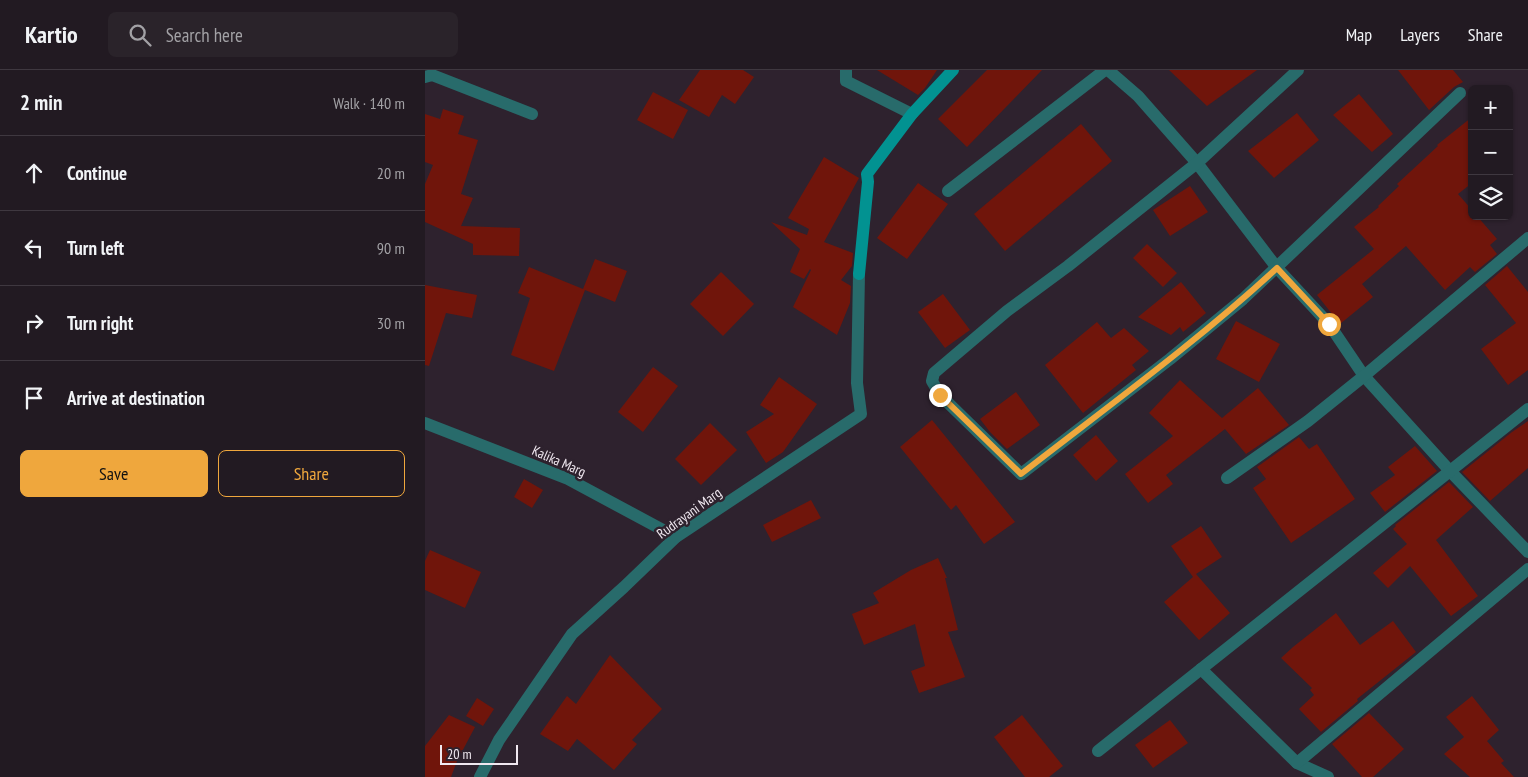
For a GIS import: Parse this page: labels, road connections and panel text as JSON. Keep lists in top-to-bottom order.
{
  "streets": {
    "street": ["Kalika Marg", "Rudrayani Marg"]
  },
  "crossings": [
    ["Kalika Marg", "Rudrayani Marg"]
  ],
  "scale_bar": "20 m",
  "page": {
    "header": "Kartio",
    "search": "Search here",
    "nav": ["Map", "Layers", "Share"],
    "heading": ["2 min", "Walk · 140 m"],
    "map_buttons": ["+", "−"],
    "list": [
      ["Continue", "20 m"],
      ["Turn left", "90 m"],
      ["Turn right", "30 m"],
      "Arrive at destination"
    ],
    "buttons": ["Save", "Share"],
    "scale": "20 m"
  }
}
